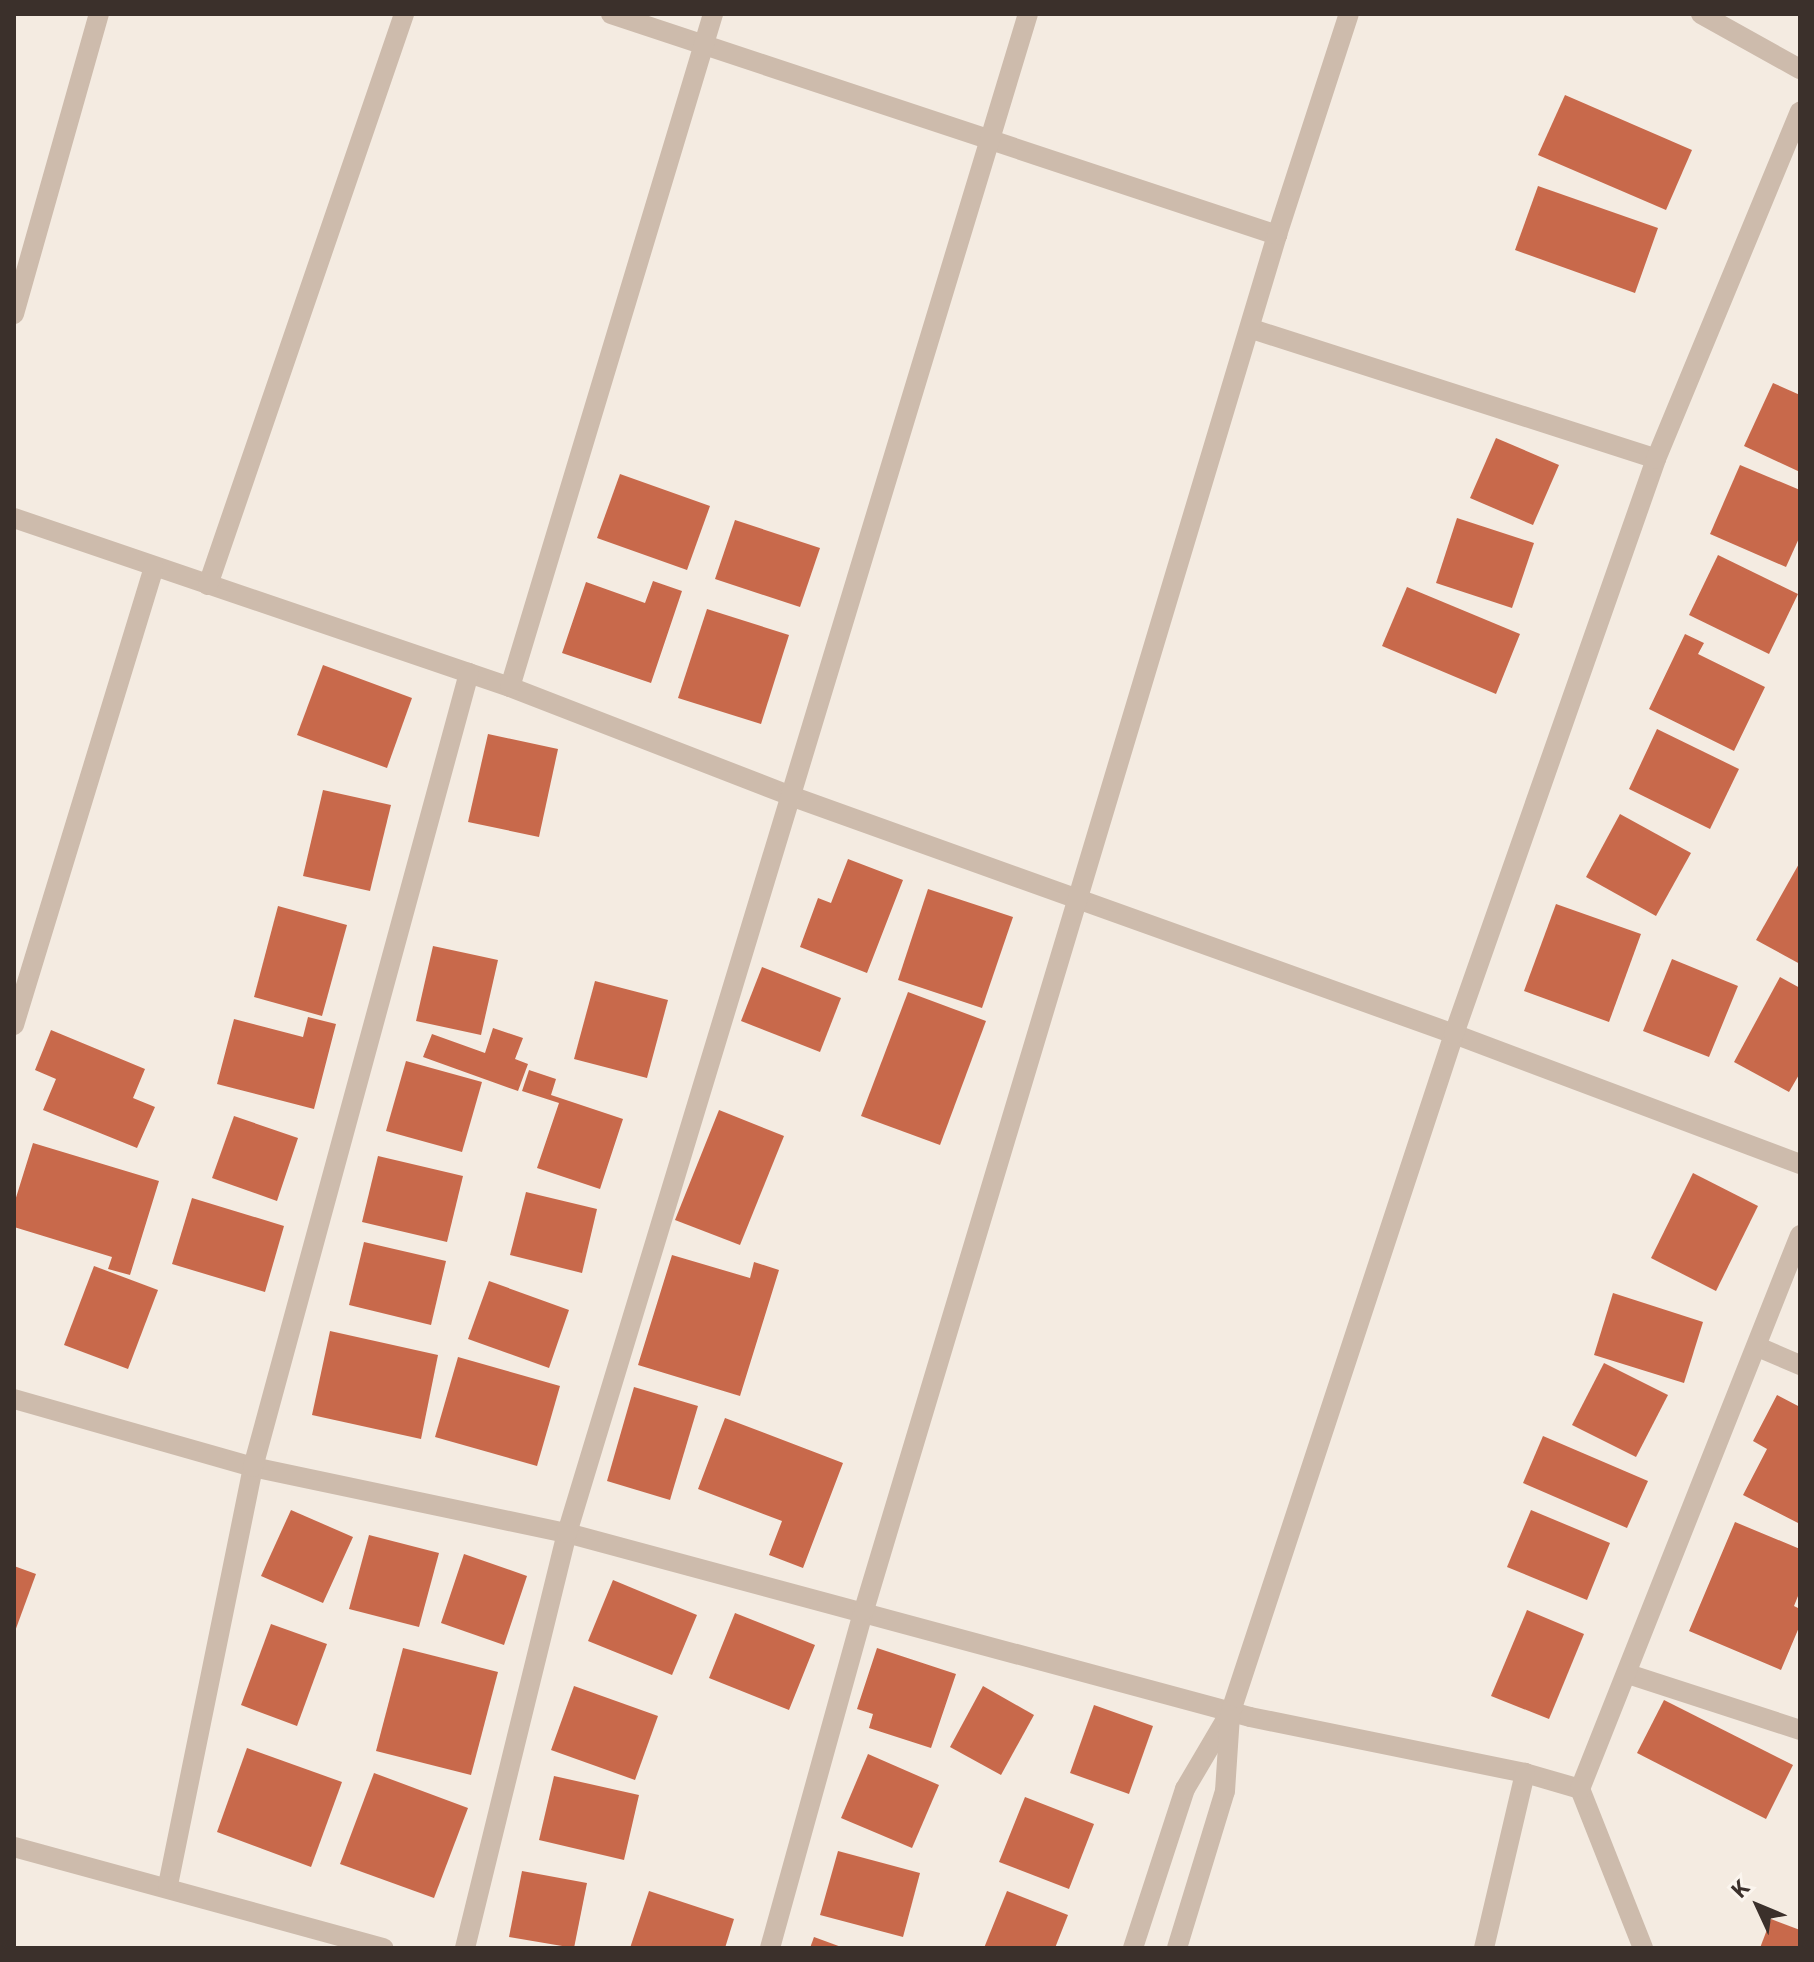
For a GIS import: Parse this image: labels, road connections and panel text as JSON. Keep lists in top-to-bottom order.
{
  "north": "top left"
}
